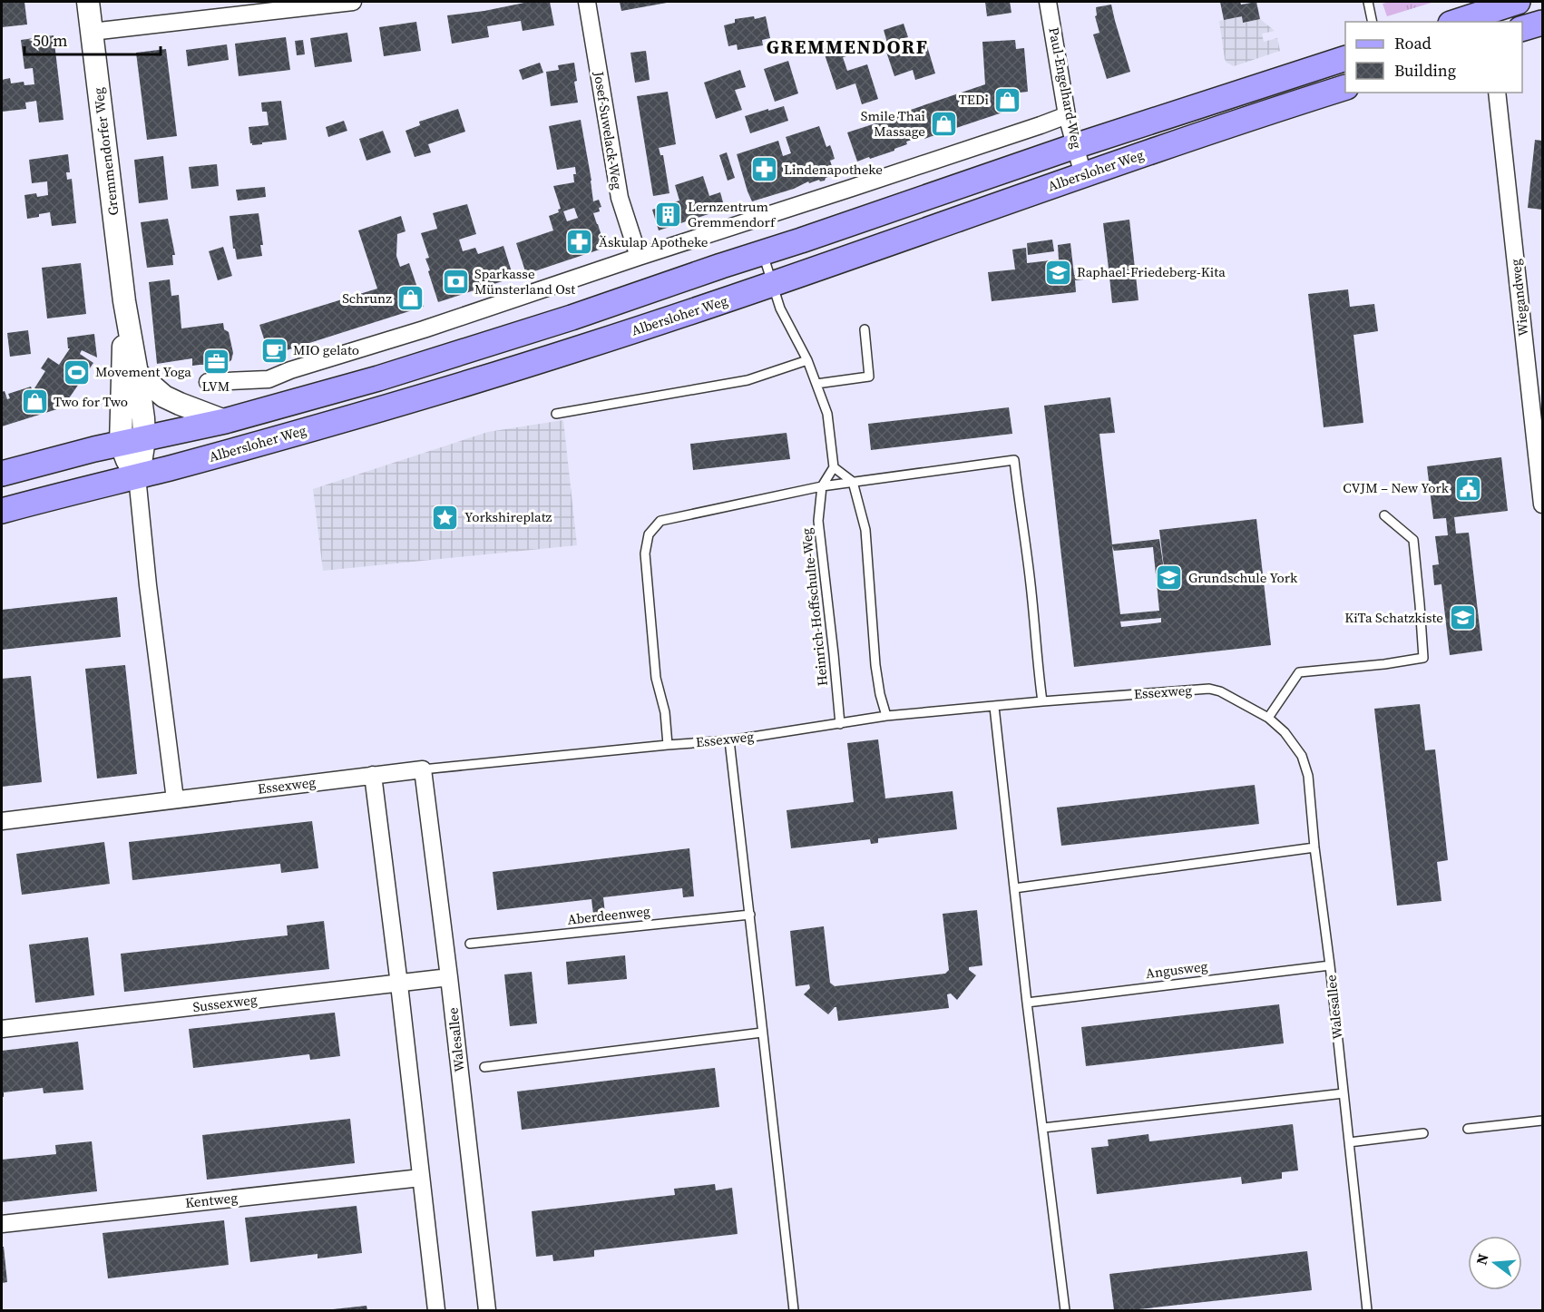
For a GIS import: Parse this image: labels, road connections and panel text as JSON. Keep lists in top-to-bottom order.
{
  "streets": {
    "main road": ["Albersloher Weg"],
    "street": [
      "Paul-Engelhard-Weg",
      "Josef-Suwelack-Weg",
      "Gremmendorfer Weg",
      "Wiegandweg",
      "Essexweg",
      "Sussexweg",
      "Walesallee",
      "Kentweg"
    ],
    "lane": ["Heinrich-Hoffschulte-Weg", "Aberdeenweg", "Angusweg"]
  },
  "crossings": [
    ["Paul-Engelhard-Weg", "Albersloher Weg"],
    ["Gremmendorfer Weg", "Albersloher Weg"],
    ["Heinrich-Hoffschulte-Weg", "Essexweg"],
    ["Essexweg", "Walesallee"],
    ["Angusweg", "Walesallee"],
    ["Sussexweg", "Walesallee"]
  ],
  "districts": ["GREMMENDORF"],
  "places": {
    "shop": [
      "TEDi",
      "Smile Thai Massage",
      "Schrunz",
      "Two for Two"
    ],
    "pharmacy": ["Lindenapotheke", "Äskulap Apotheke"],
    "building": ["Lernzentrum Gremmendorf"],
    "school or university": ["Raphael-Friedeberg-Kita", "Grundschule York", "KiTa Schatzkiste"],
    "bank": ["Sparkasse Münsterland Ost"],
    "cafe": ["MIO gelato"],
    "office": ["LVM"],
    "sports": ["Movement Yoga"],
    "public building": ["CVJM – New York"],
    "place": ["Yorkshireplatz"]
  },
  "legend": ["Road", "Building"],
  "scale_bar": "50 m",
  "north": "left"
}
